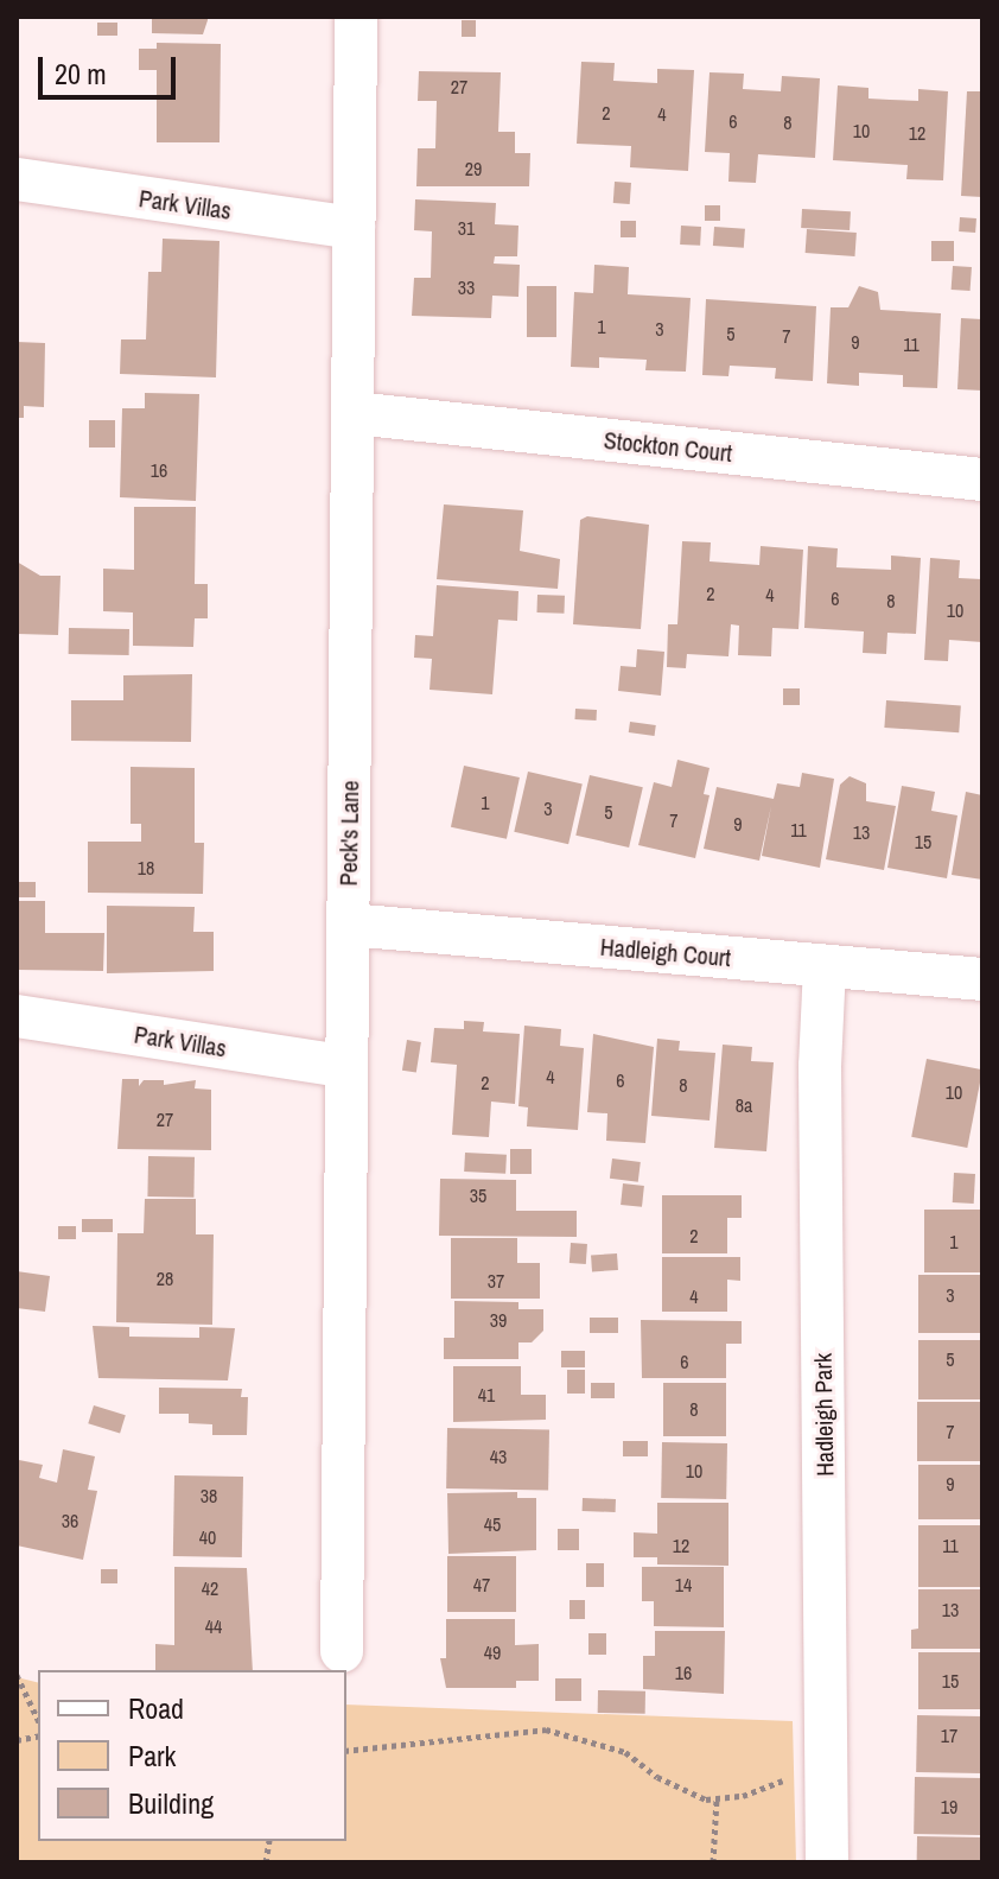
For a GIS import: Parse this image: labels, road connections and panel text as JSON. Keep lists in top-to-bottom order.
{
  "streets": {
    "street": [
      "Park Villas",
      "Stockton Court",
      "Peck's Lane",
      "Hadleigh Court",
      "Hadleigh Park"
    ]
  },
  "crossings": [
    ["Park Villas", "Peck's Lane"],
    ["Stockton Court", "Peck's Lane"],
    ["Peck's Lane", "Hadleigh Court"],
    ["Hadleigh Court", "Hadleigh Park"]
  ],
  "house_numbers": [
    "27",
    "2",
    "4",
    "6",
    "8",
    "10",
    "12",
    "29",
    "31",
    "33",
    "1",
    "3",
    "5",
    "7",
    "9",
    "11",
    "16",
    "2",
    "4",
    "6",
    "8",
    "10",
    "1",
    "3",
    "5",
    "7",
    "9",
    "11",
    "13",
    "15",
    "18",
    "4",
    "6",
    "2",
    "8",
    "10",
    "8a",
    "27",
    "35",
    "2",
    "1",
    "28",
    "37",
    "3",
    "4",
    "39",
    "5",
    "6",
    "41",
    "8",
    "7",
    "43",
    "10",
    "9",
    "38",
    "36",
    "45",
    "40",
    "12",
    "11",
    "47",
    "14",
    "42",
    "13",
    "44",
    "49",
    "16",
    "15",
    "17",
    "19"
  ],
  "legend": ["Road", "Park", "Building"],
  "scale_bar": "20 m"
}
